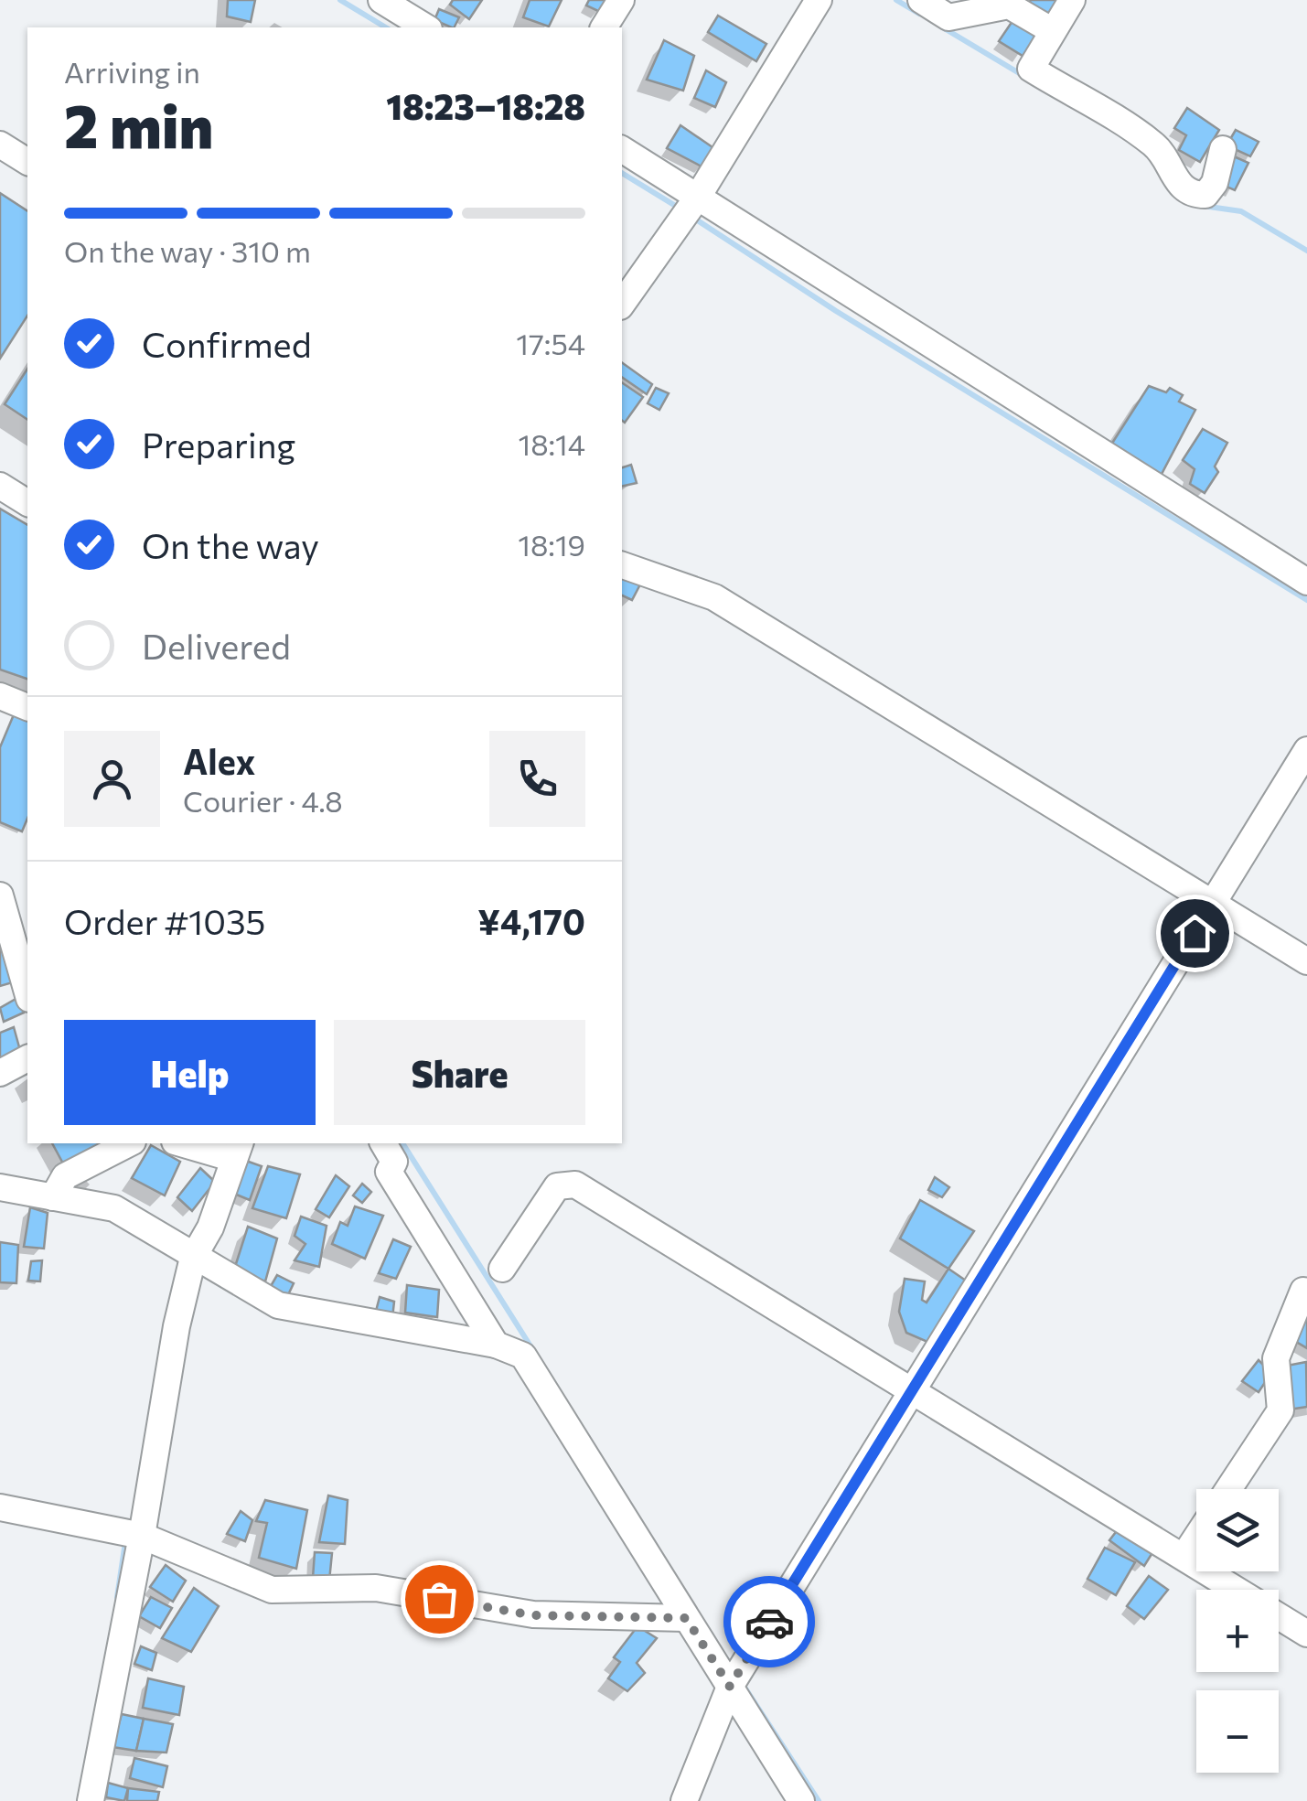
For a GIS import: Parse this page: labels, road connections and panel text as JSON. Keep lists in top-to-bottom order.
{
  "page": {
    "heading": ["2 min", "Arriving in", "18:23–18:28"],
    "panel": [
      "Alex",
      "Courier · 4.8",
      "Order #1035",
      "¥4,170"
    ],
    "bar": "On the way · 310 m",
    "list": [
      ["Confirmed", "17:54"],
      ["Preparing", "18:14"],
      ["On the way", "18:19"],
      "Delivered"
    ],
    "buttons": ["Help", "Share"],
    "map_buttons": ["+", "−"]
  }
}
